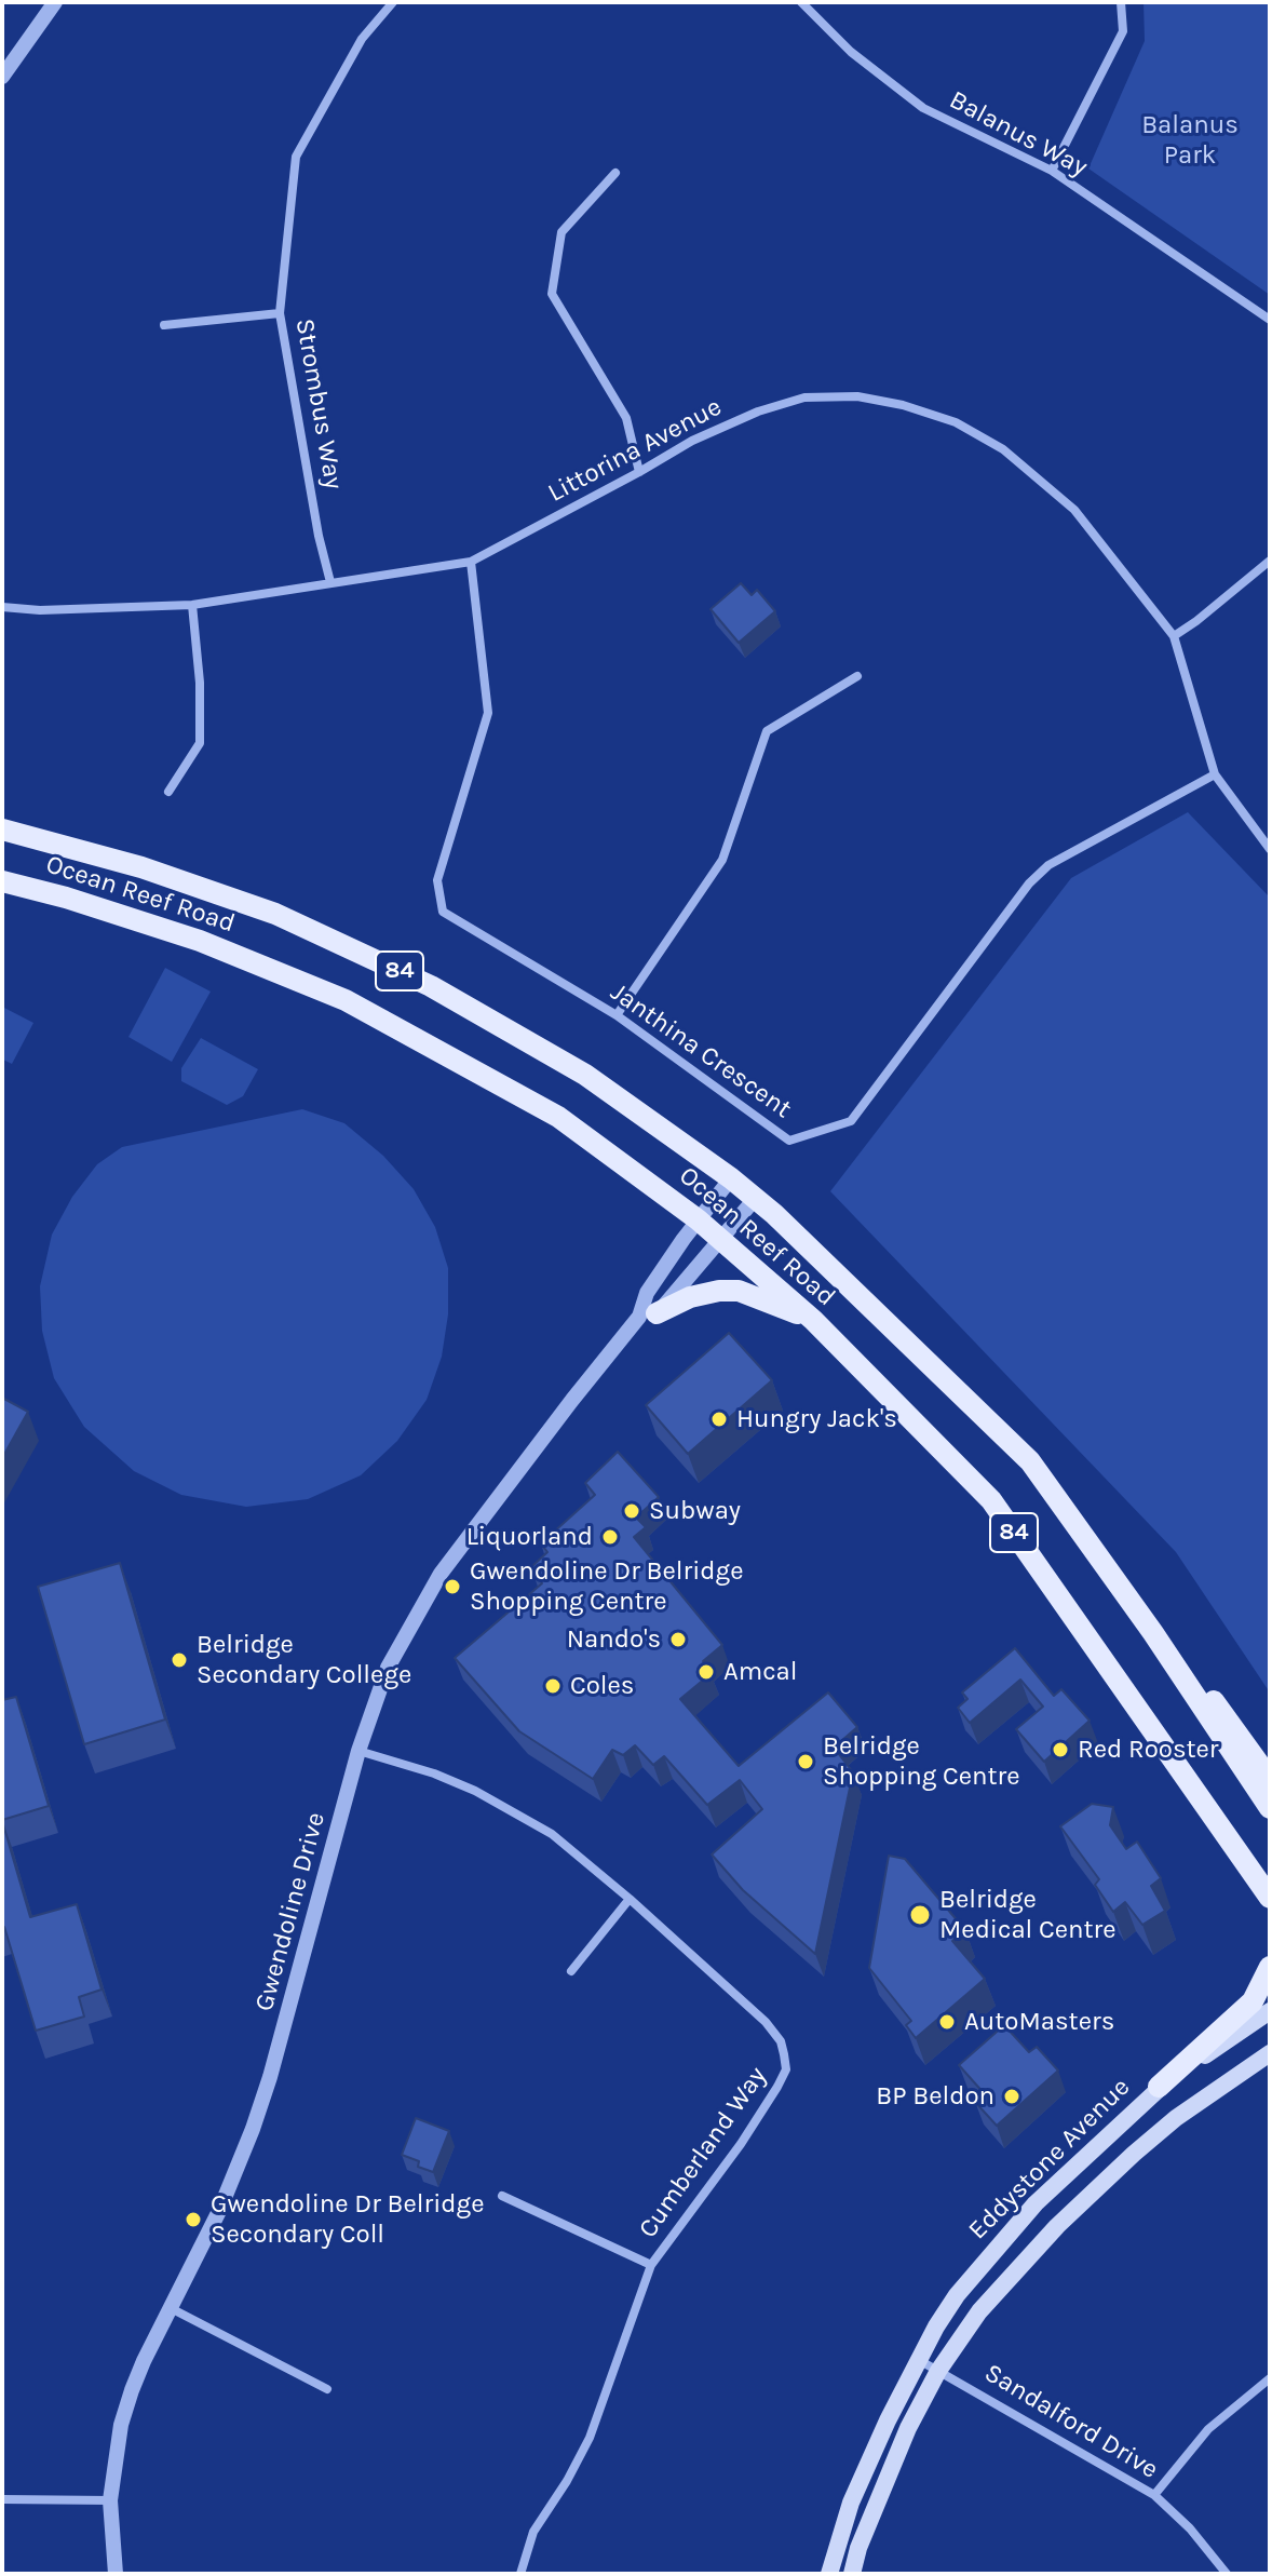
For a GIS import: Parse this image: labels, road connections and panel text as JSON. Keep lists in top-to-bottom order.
{
  "streets": {
    "main road": ["Ocean Reef Road", "84", "Eddystone Avenue"],
    "street": [
      "Balanus Way",
      "Strombus Way",
      "Littorina Avenue",
      "Janthina Crescent",
      "Gwendoline Drive",
      "Cumberland Way",
      "Sandalford Drive"
    ]
  },
  "crossings": [
    ["Strombus Way", "Littorina Avenue"],
    ["Littorina Avenue", "Janthina Crescent"],
    ["Ocean Reef Road", "Gwendoline Drive"],
    ["Gwendoline Drive", "Cumberland Way"],
    ["Eddystone Avenue", "Sandalford Drive"]
  ],
  "parks": ["Balanus Park"],
  "places": [
    "Hungry Jack's",
    "Subway",
    "Liquorland",
    "Gwendoline Dr Belridge Shopping Centre",
    "Nando's",
    "Belridge Secondary College",
    "Amcal",
    "Coles",
    "Red Rooster",
    "Belridge Shopping Centre",
    "Belridge Medical Centre",
    "AutoMasters",
    "BP Beldon",
    "Gwendoline Dr Belridge Secondary Coll"
  ]
}
